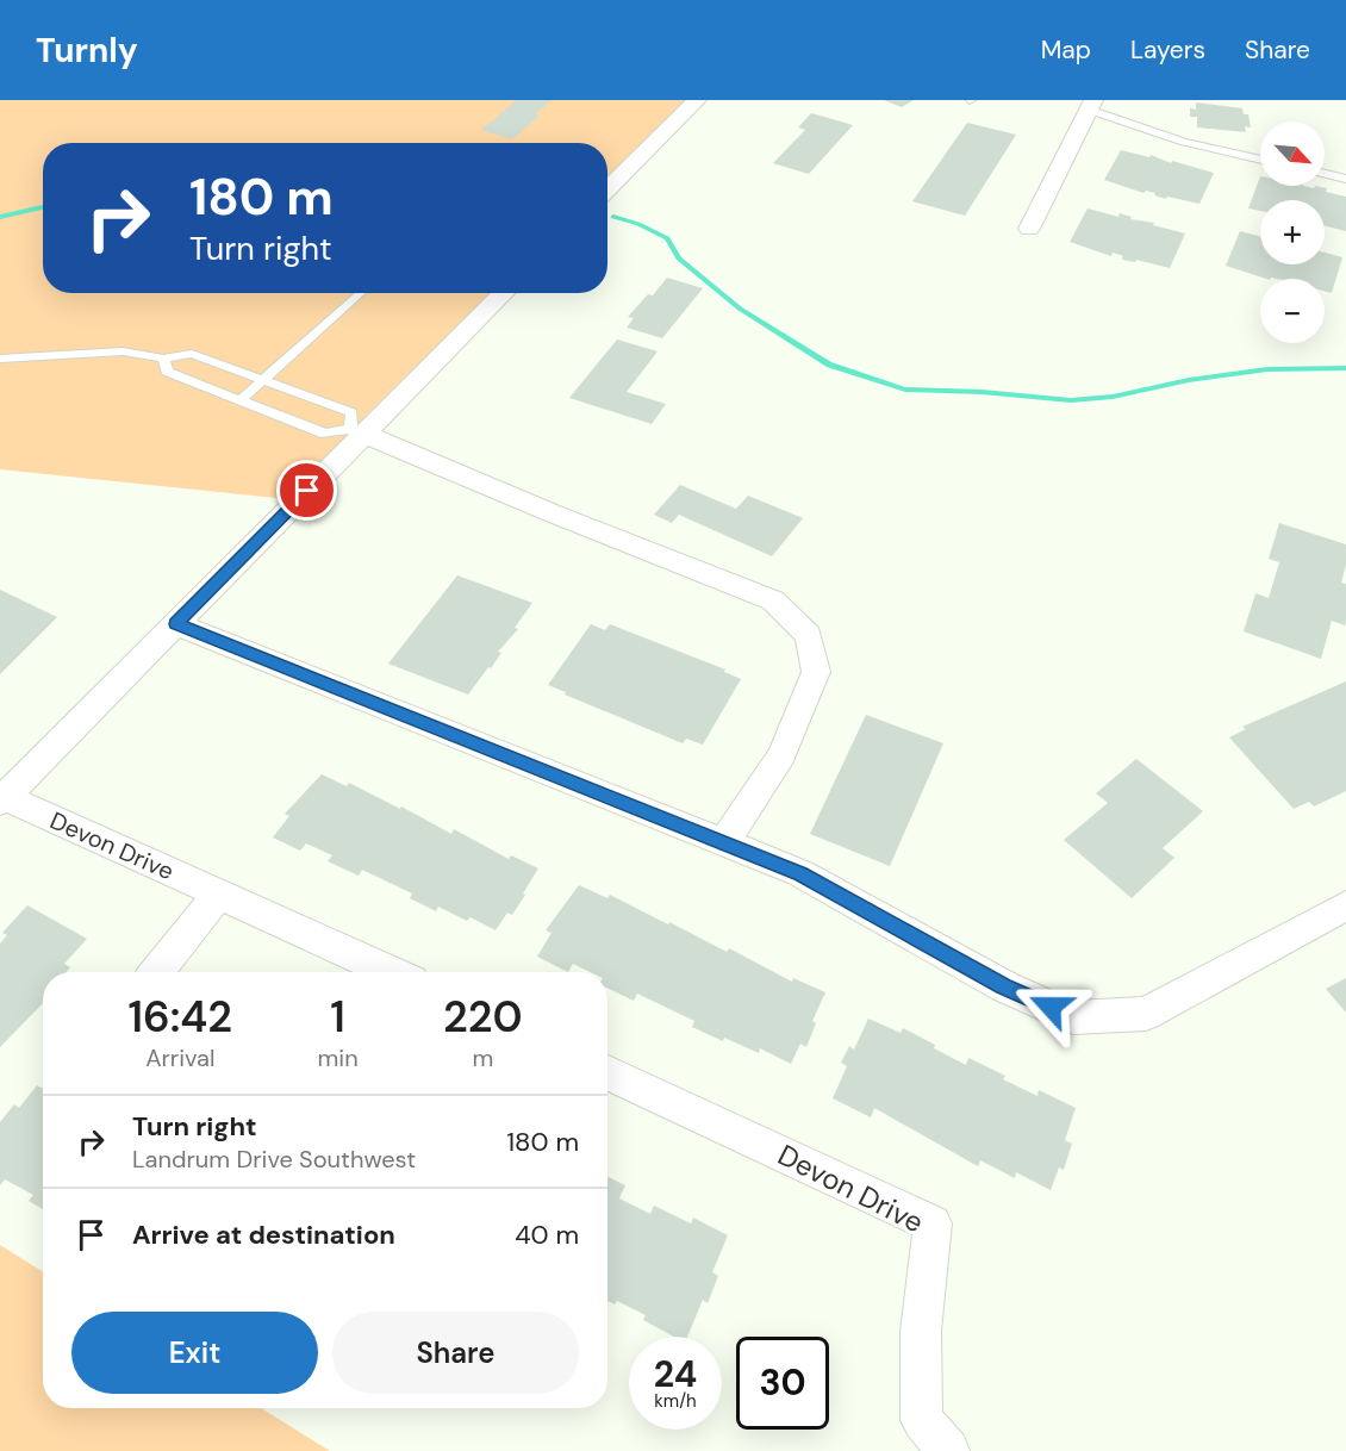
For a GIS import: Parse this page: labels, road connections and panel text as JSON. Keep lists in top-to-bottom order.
{
  "streets": {
    "street": ["Devon Drive"]
  },
  "north": "bottom right",
  "page": {
    "header": "Turnly",
    "nav": ["Map", "Layers", "Share"],
    "map_buttons": ["+", "−"],
    "turn": ["180 m", "Turn right"],
    "eta": [
      "16:42",
      "Arrival",
      "1",
      "min",
      "220",
      "m"
    ],
    "list": [
      {
        "name": "Turn right",
        "note": "Landrum Drive Southwest",
        "value": "180 m"
      },
      {
        "name": "Arrive at destination",
        "value": "40 m"
      }
    ],
    "buttons": ["Exit", "Share"],
    "speed": "24 km/h",
    "limit": "30"
  }
}
